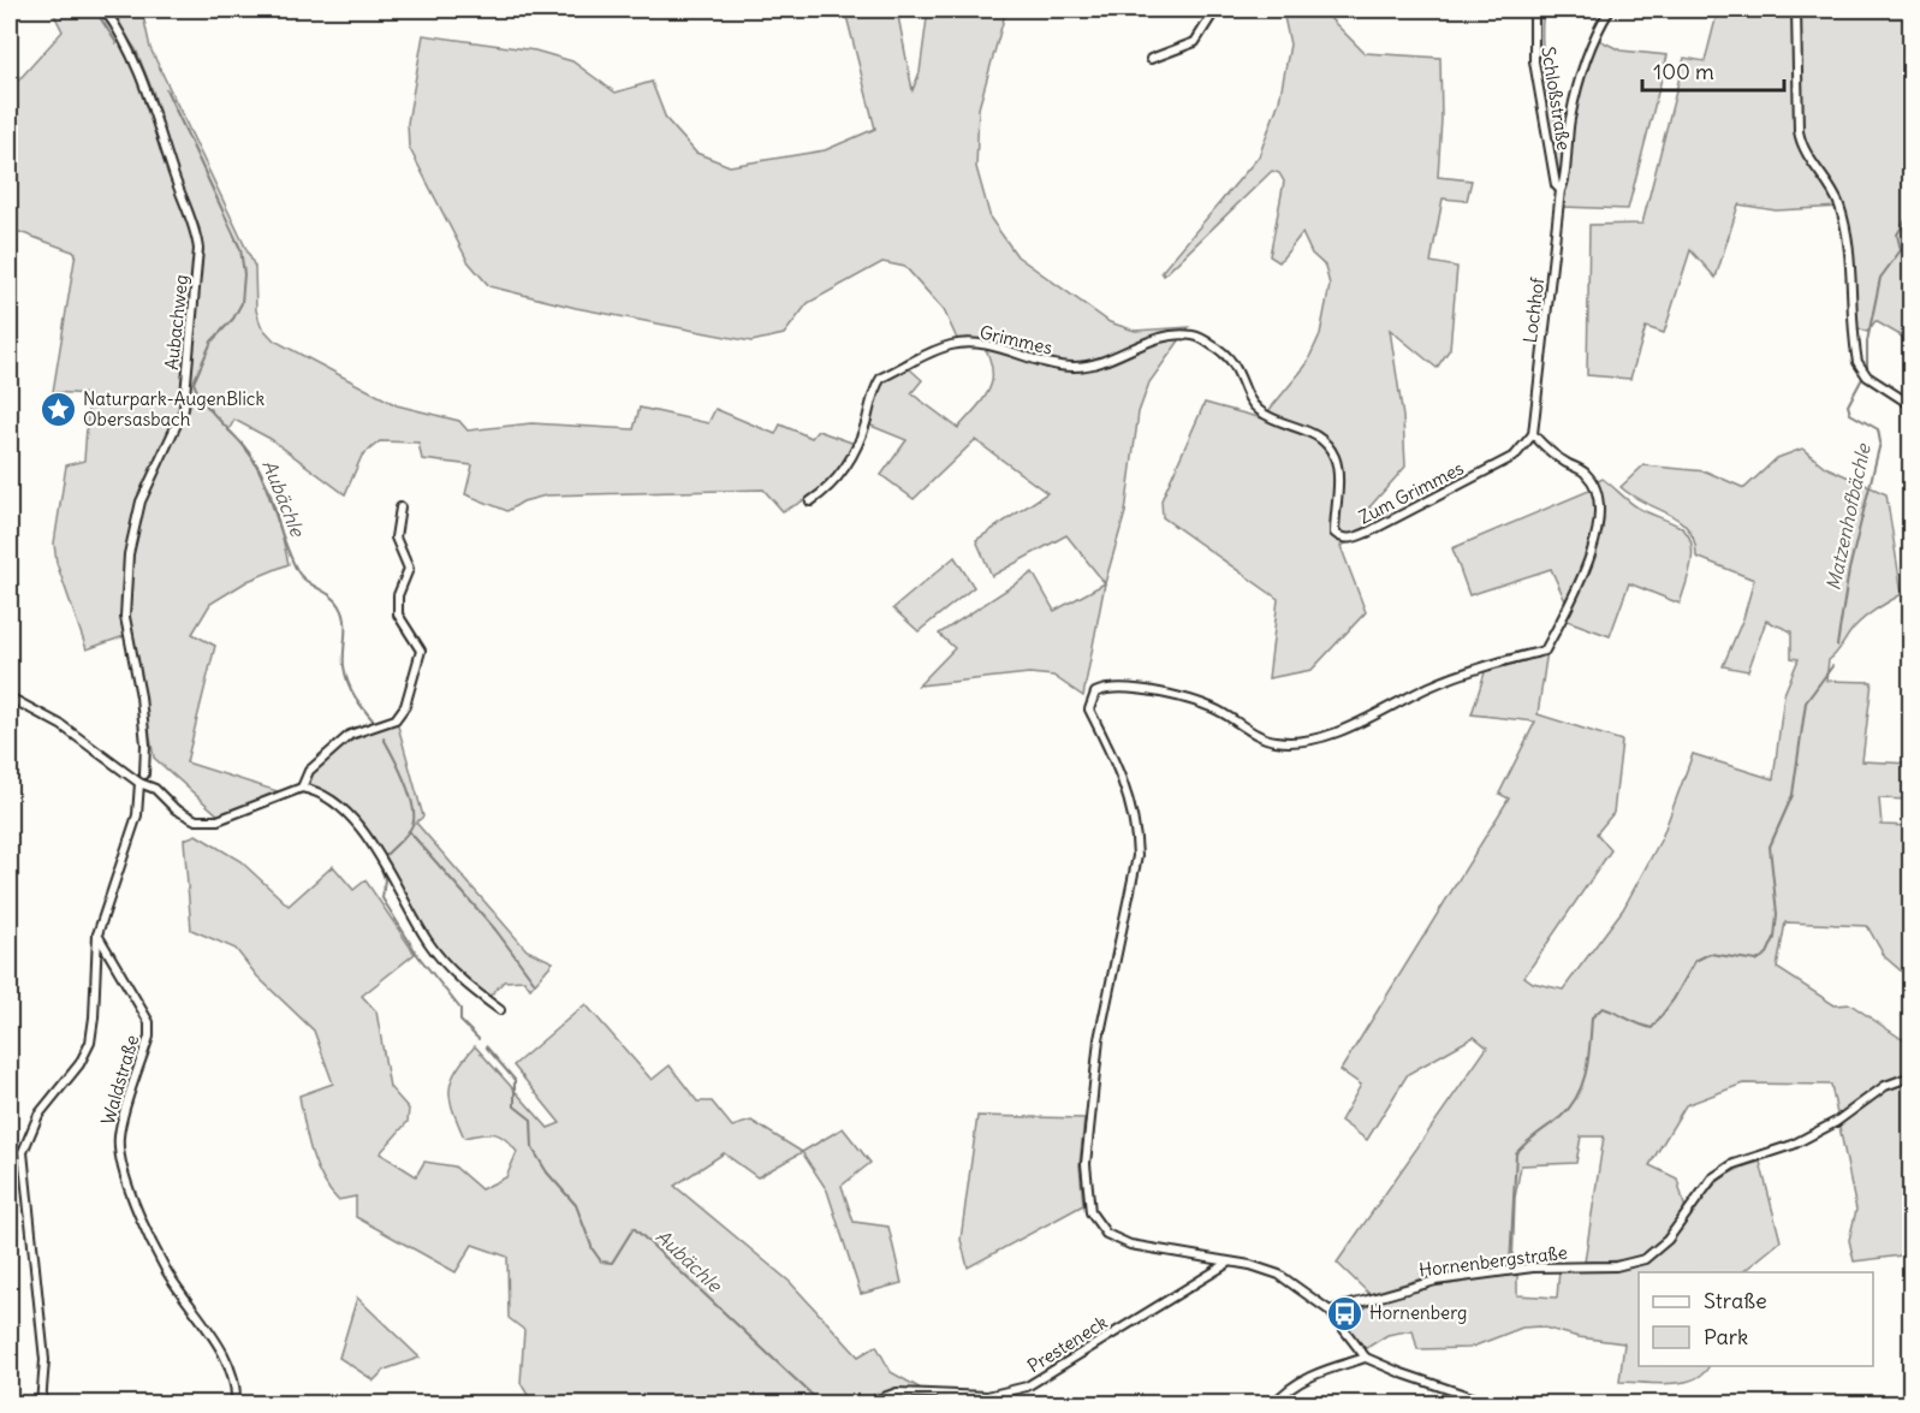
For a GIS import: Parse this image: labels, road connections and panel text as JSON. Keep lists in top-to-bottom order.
{
  "streets": {
    "street": [
      "Schloßstraße",
      "Lochhof",
      "Aubachweg",
      "Grimmes",
      "Zum Grimmes",
      "Waldstraße",
      "Hornenbergstraße",
      "Presteneck"
    ]
  },
  "crossings": [
    ["Schloßstraße", "Lochhof"],
    ["Lochhof", "Zum Grimmes"],
    ["Grimmes", "Zum Grimmes"]
  ],
  "water": ["Aubächle", "Matzenhofbächle"],
  "places": {
    "place": ["Naturpark-AugenBlick Obersasbach"],
    "bus stop": ["Hornenberg"]
  },
  "legend": ["Straße", "Park"],
  "scale_bar": "100 m"
}
